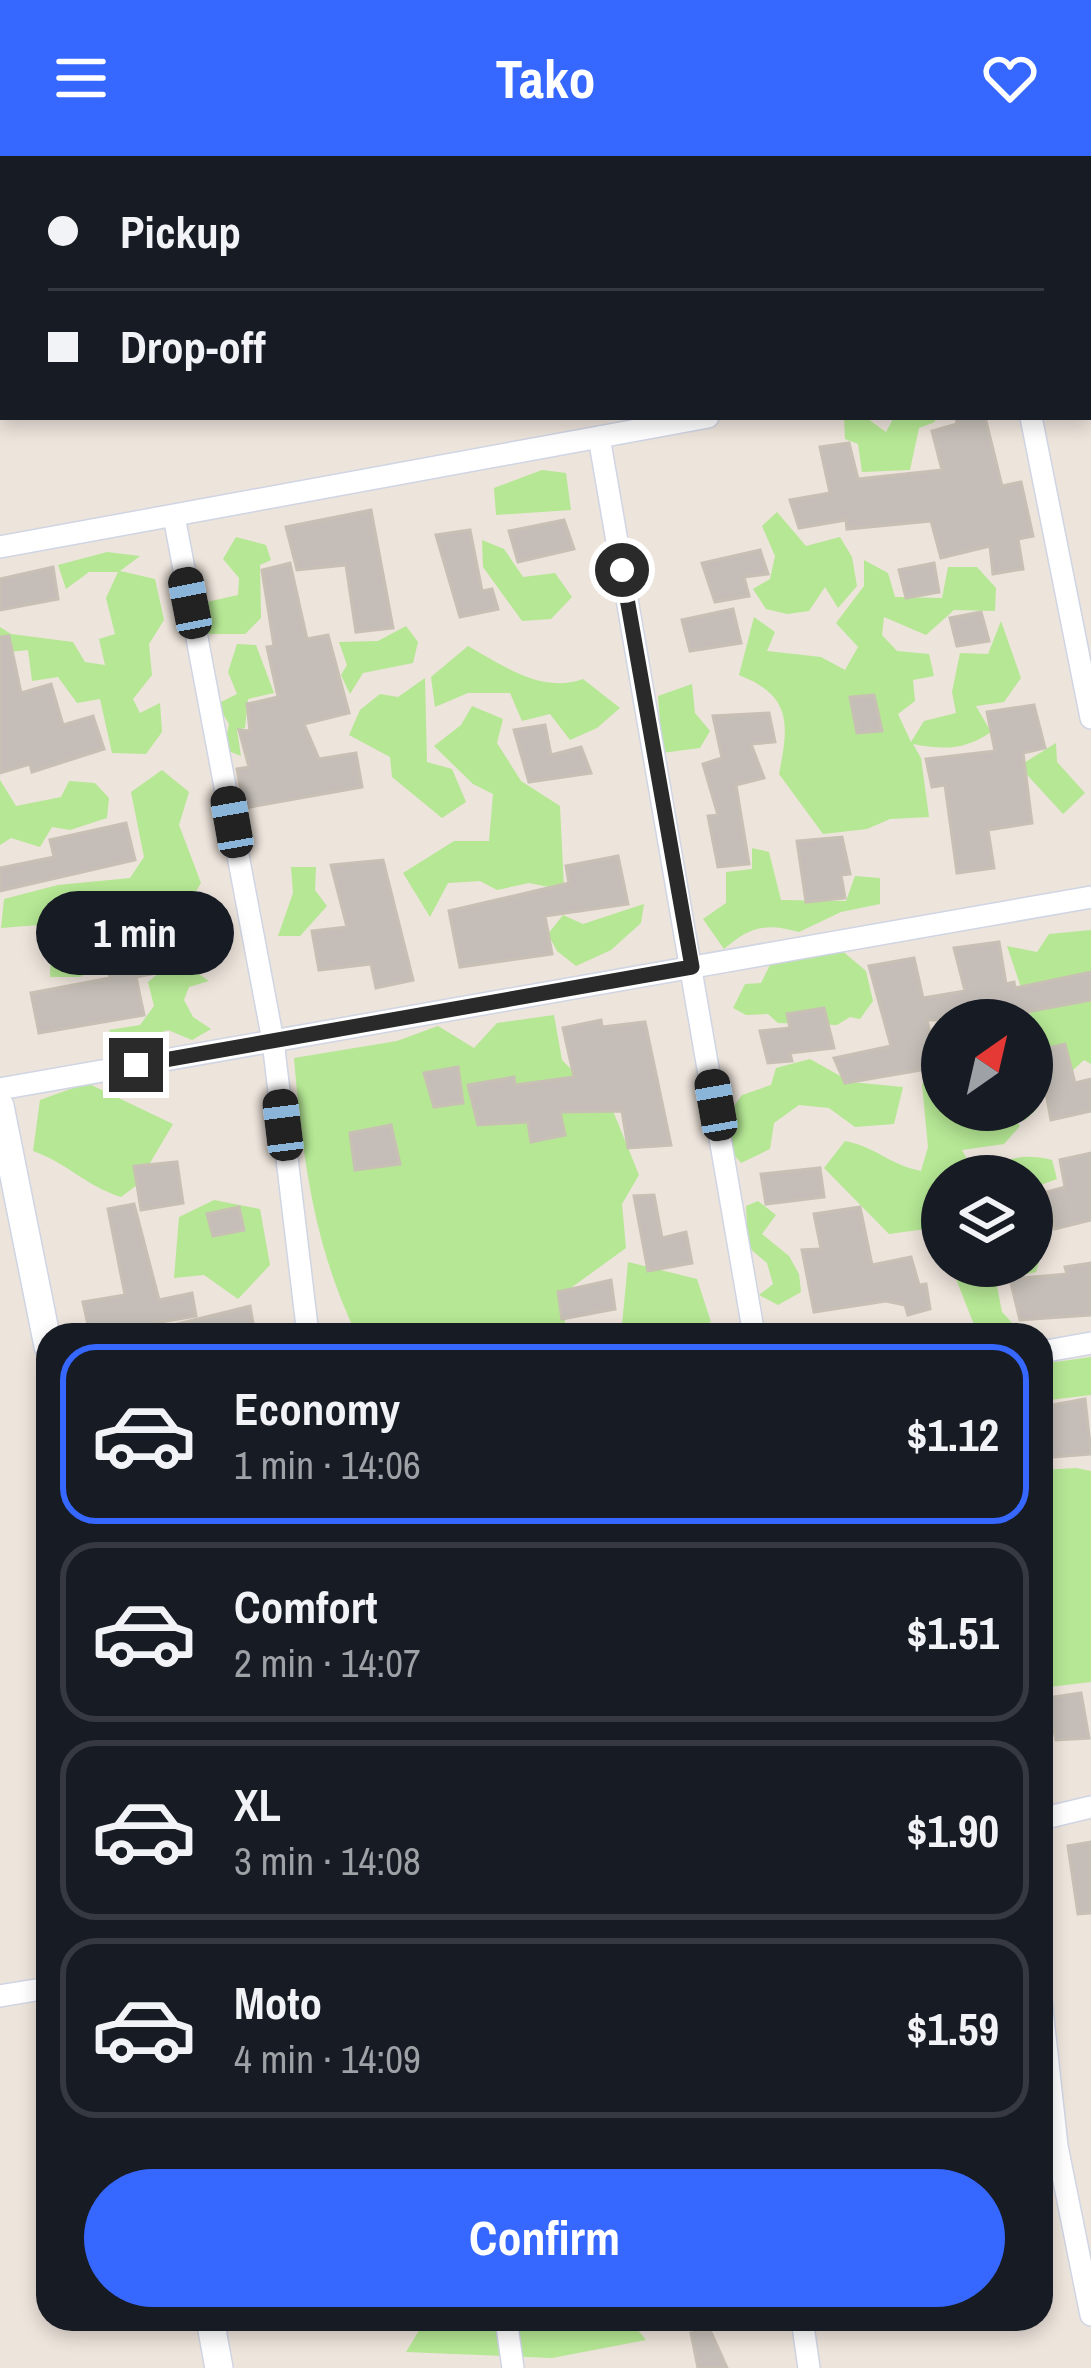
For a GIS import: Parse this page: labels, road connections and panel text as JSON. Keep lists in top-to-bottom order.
{
  "north": "top right",
  "page": {
    "header": "Tako",
    "banner": ["Pickup", "Drop-off"],
    "bubble": "1 min",
    "list": [
      {
        "name": "Economy",
        "note": "1 min · 14:06",
        "value": "$1.12"
      },
      {
        "name": "Comfort",
        "note": "2 min · 14:07",
        "value": "$1.51"
      },
      {
        "name": "XL",
        "note": "3 min · 14:08",
        "value": "$1.90"
      },
      {
        "name": "Moto",
        "note": "4 min · 14:09",
        "value": "$1.59"
      }
    ],
    "buttons": "Confirm"
  }
}
